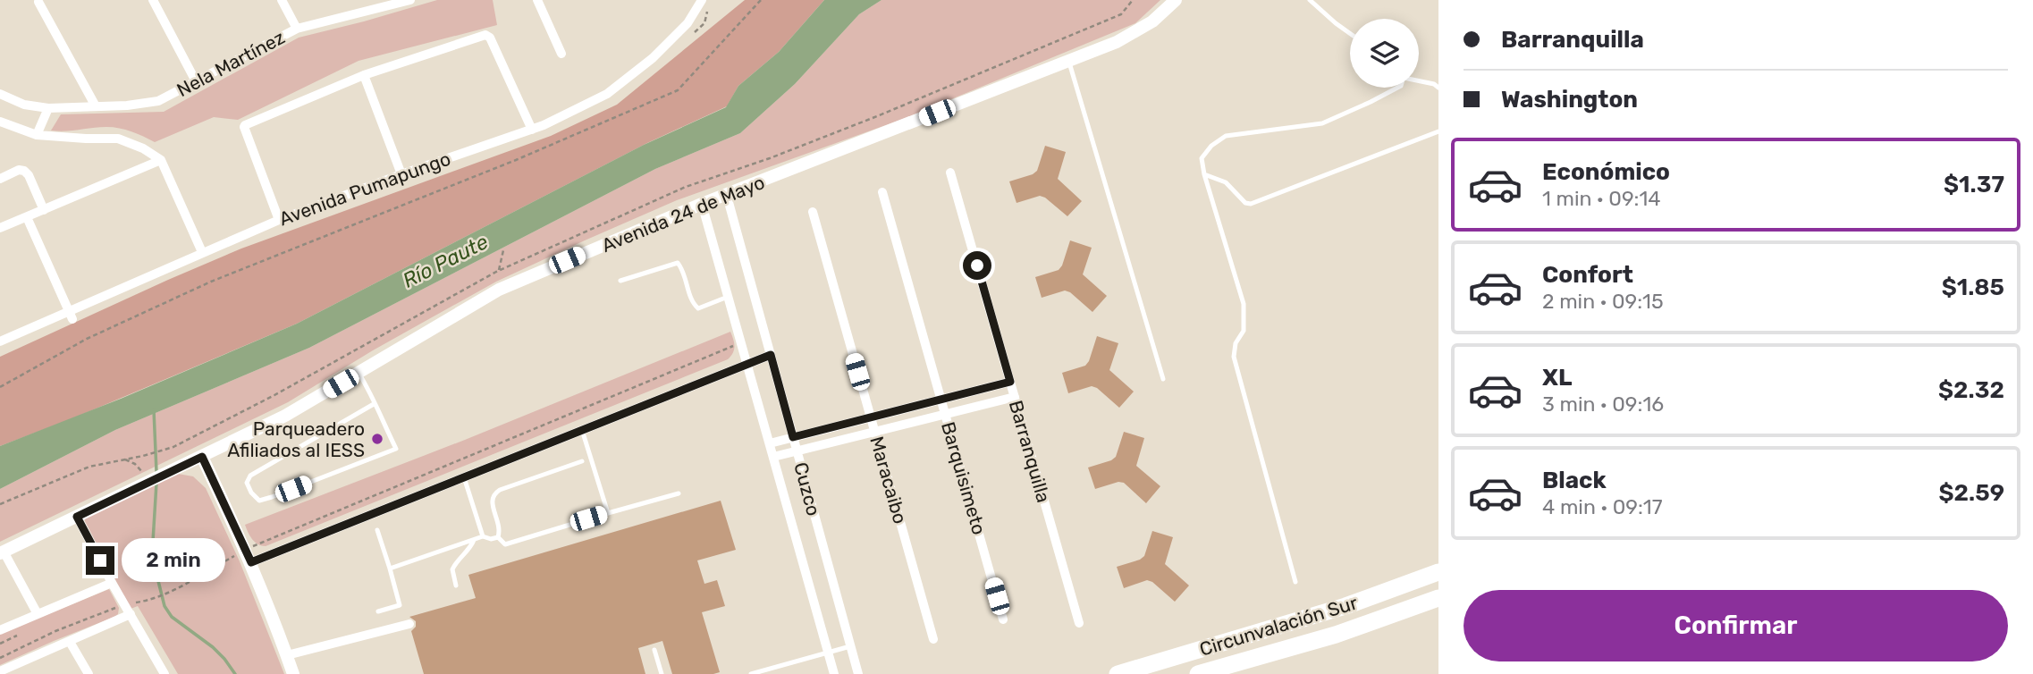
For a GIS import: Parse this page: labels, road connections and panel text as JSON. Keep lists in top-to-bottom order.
{
  "streets": {
    "highway": ["Circunvalación Sur"],
    "main road": ["Avenida 24 de Mayo"],
    "street": [
      "Nela Martínez",
      "Avenida Pumapungo",
      "Barranquilla",
      "Barquisimeto",
      "Maracaibo",
      "Cuzco"
    ]
  },
  "crossings": [
    ["Avenida 24 de Mayo", "Cuzco"]
  ],
  "water": ["Río Paute"],
  "places": ["Parqueadero Afiliados al IESS"],
  "page": {
    "banner": ["Barranquilla", "Washington"],
    "list": [
      {
        "name": "Económico",
        "note": "1 min · 09:14",
        "value": "$1.37"
      },
      {
        "name": "Confort",
        "note": "2 min · 09:15",
        "value": "$1.85"
      },
      {
        "name": "XL",
        "note": "3 min · 09:16",
        "value": "$2.32"
      },
      {
        "name": "Black",
        "note": "4 min · 09:17",
        "value": "$2.59"
      }
    ],
    "bubble": "2 min",
    "buttons": "Confirmar"
  }
}
